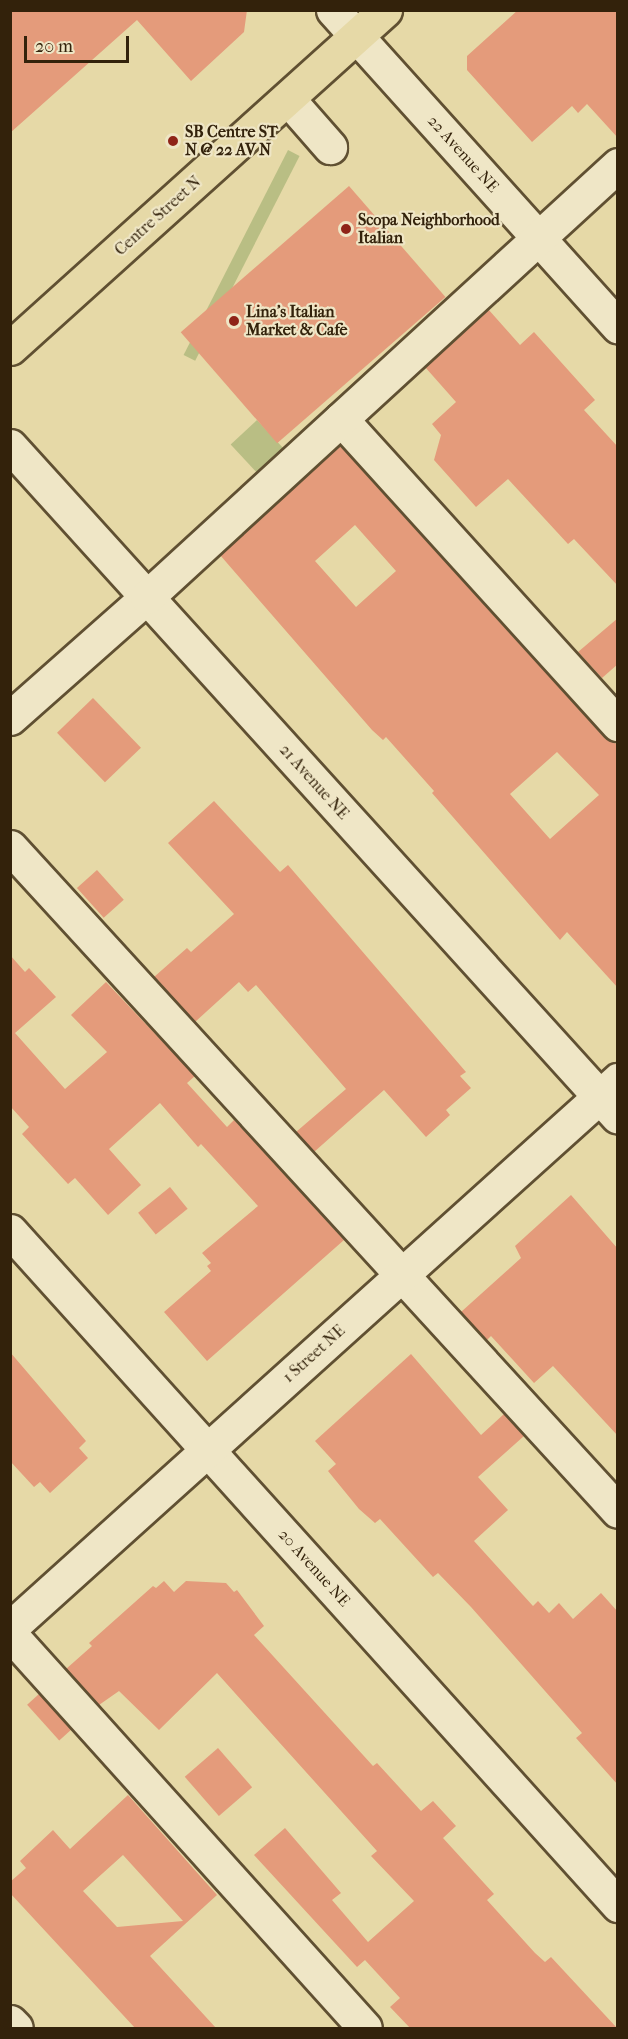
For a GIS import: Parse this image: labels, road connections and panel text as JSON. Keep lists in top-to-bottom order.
{
  "streets": {
    "main road": ["Centre Street N"],
    "street": [
      "22 Avenue NE",
      "21 Avenue NE",
      "1 Street NE",
      "20 Avenue NE"
    ]
  },
  "crossings": [
    ["22 Avenue NE", "Centre Street N"],
    ["21 Avenue NE", "1 Street NE"],
    ["1 Street NE", "20 Avenue NE"]
  ],
  "places": ["SB Centre ST N @ 22 AV N", "Scopa Neighborhood Italian", "Lina's Italian Market & Cafe"],
  "scale_bar": "20 m"
}
